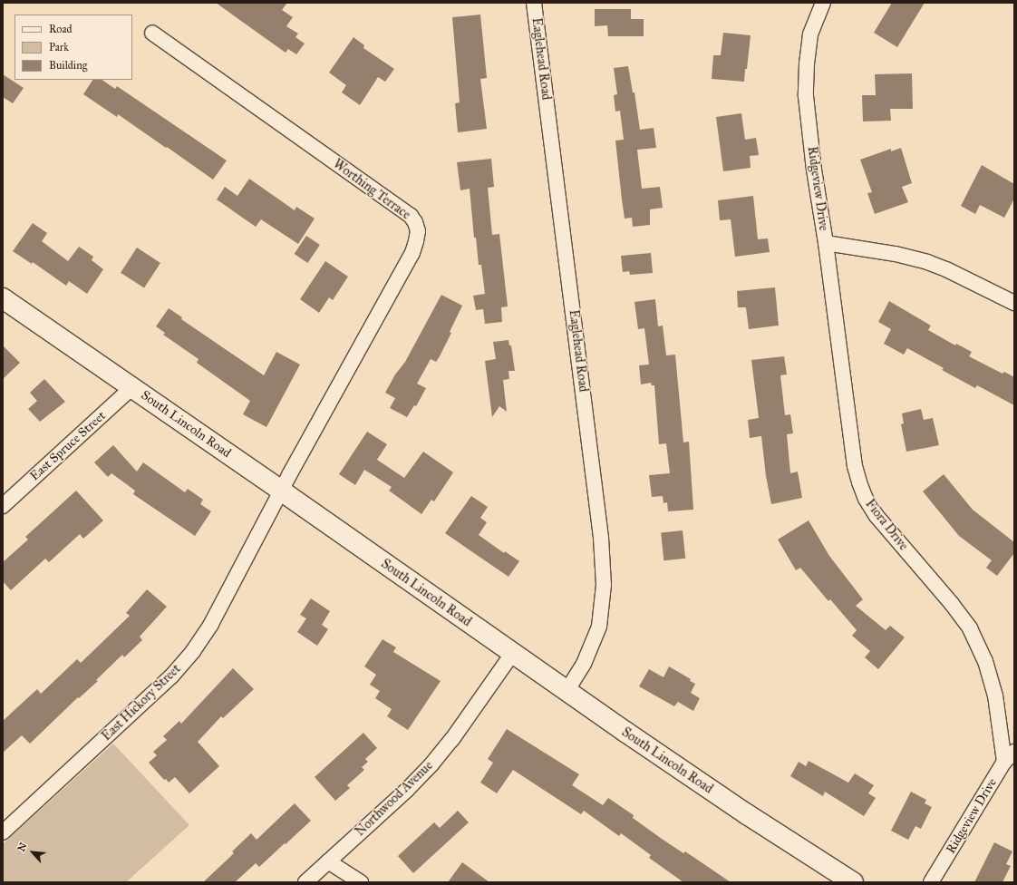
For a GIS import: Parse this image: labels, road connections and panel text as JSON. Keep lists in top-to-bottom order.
{
  "streets": {
    "street": [
      "Eaglehead Road",
      "Ridgeview Drive",
      "Worthing Terrace",
      "South Lincoln Road",
      "East Spruce Street",
      "Fiora Drive",
      "East Hickory Street",
      "Northwood Avenue"
    ]
  },
  "crossings": [
    ["Eaglehead Road", "South Lincoln Road"],
    ["Ridgeview Drive", "Fiora Drive"],
    ["Worthing Terrace", "South Lincoln Road"],
    ["Worthing Terrace", "East Hickory Street"],
    ["South Lincoln Road", "East Spruce Street"],
    ["South Lincoln Road", "East Hickory Street"],
    ["South Lincoln Road", "Northwood Avenue"]
  ],
  "legend": ["Road", "Park", "Building"],
  "north": "top left"
}
